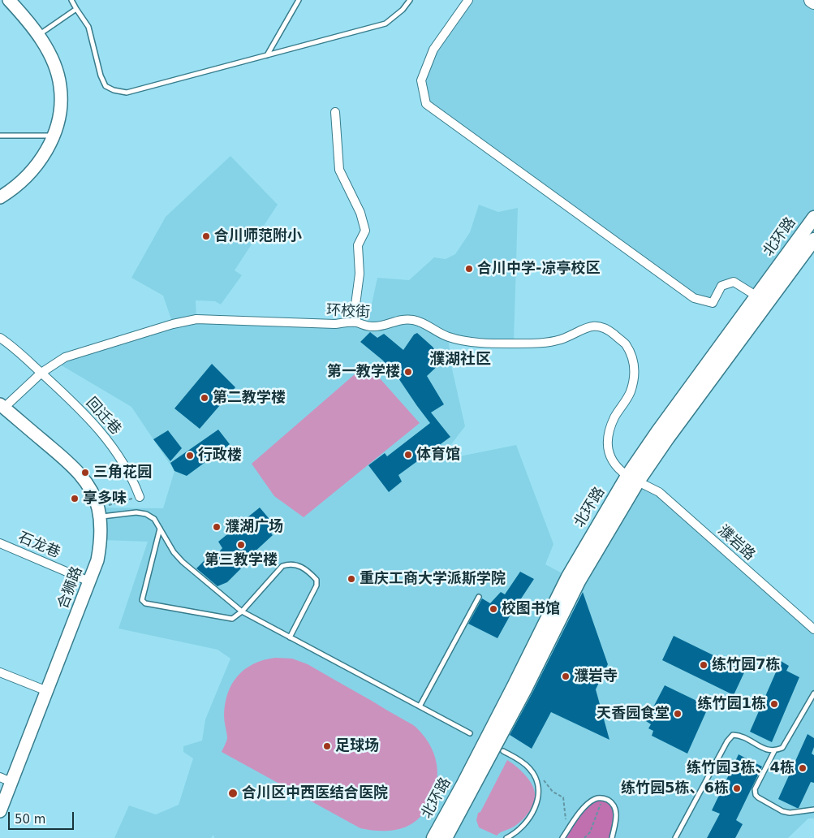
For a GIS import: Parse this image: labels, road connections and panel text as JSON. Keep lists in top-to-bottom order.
{
  "streets": {
    "main road": ["北环路", "合狮路"],
    "street": [
      "环校街",
      "回迁巷",
      "濮岩路",
      "石龙巷"
    ]
  },
  "crossings": [
    ["北环路", "环校街"],
    ["北环路", "濮岩路"],
    ["环校街", "回迁巷"],
    ["环校街", "濮岩路"],
    ["环校街", "合狮路"],
    ["石龙巷", "合狮路"]
  ],
  "districts": ["濮湖社区"],
  "places": [
    "合川师范附小",
    "合川中学-凉亭校区",
    "第一教学楼",
    "第二教学楼",
    "体育馆",
    "行政楼",
    "三角花园",
    "享多味",
    "濮湖广场",
    "第三教学楼",
    "重庆工商大学派斯学院",
    "校图书馆",
    "练竹园7栋",
    "濮岩寺",
    "练竹园1栋",
    "天香园食堂",
    "足球场",
    "练竹园3栋、4栋",
    "练竹园5栋、6栋",
    "合川区中西医结合医院"
  ],
  "scale_bar": "50 m"
}
